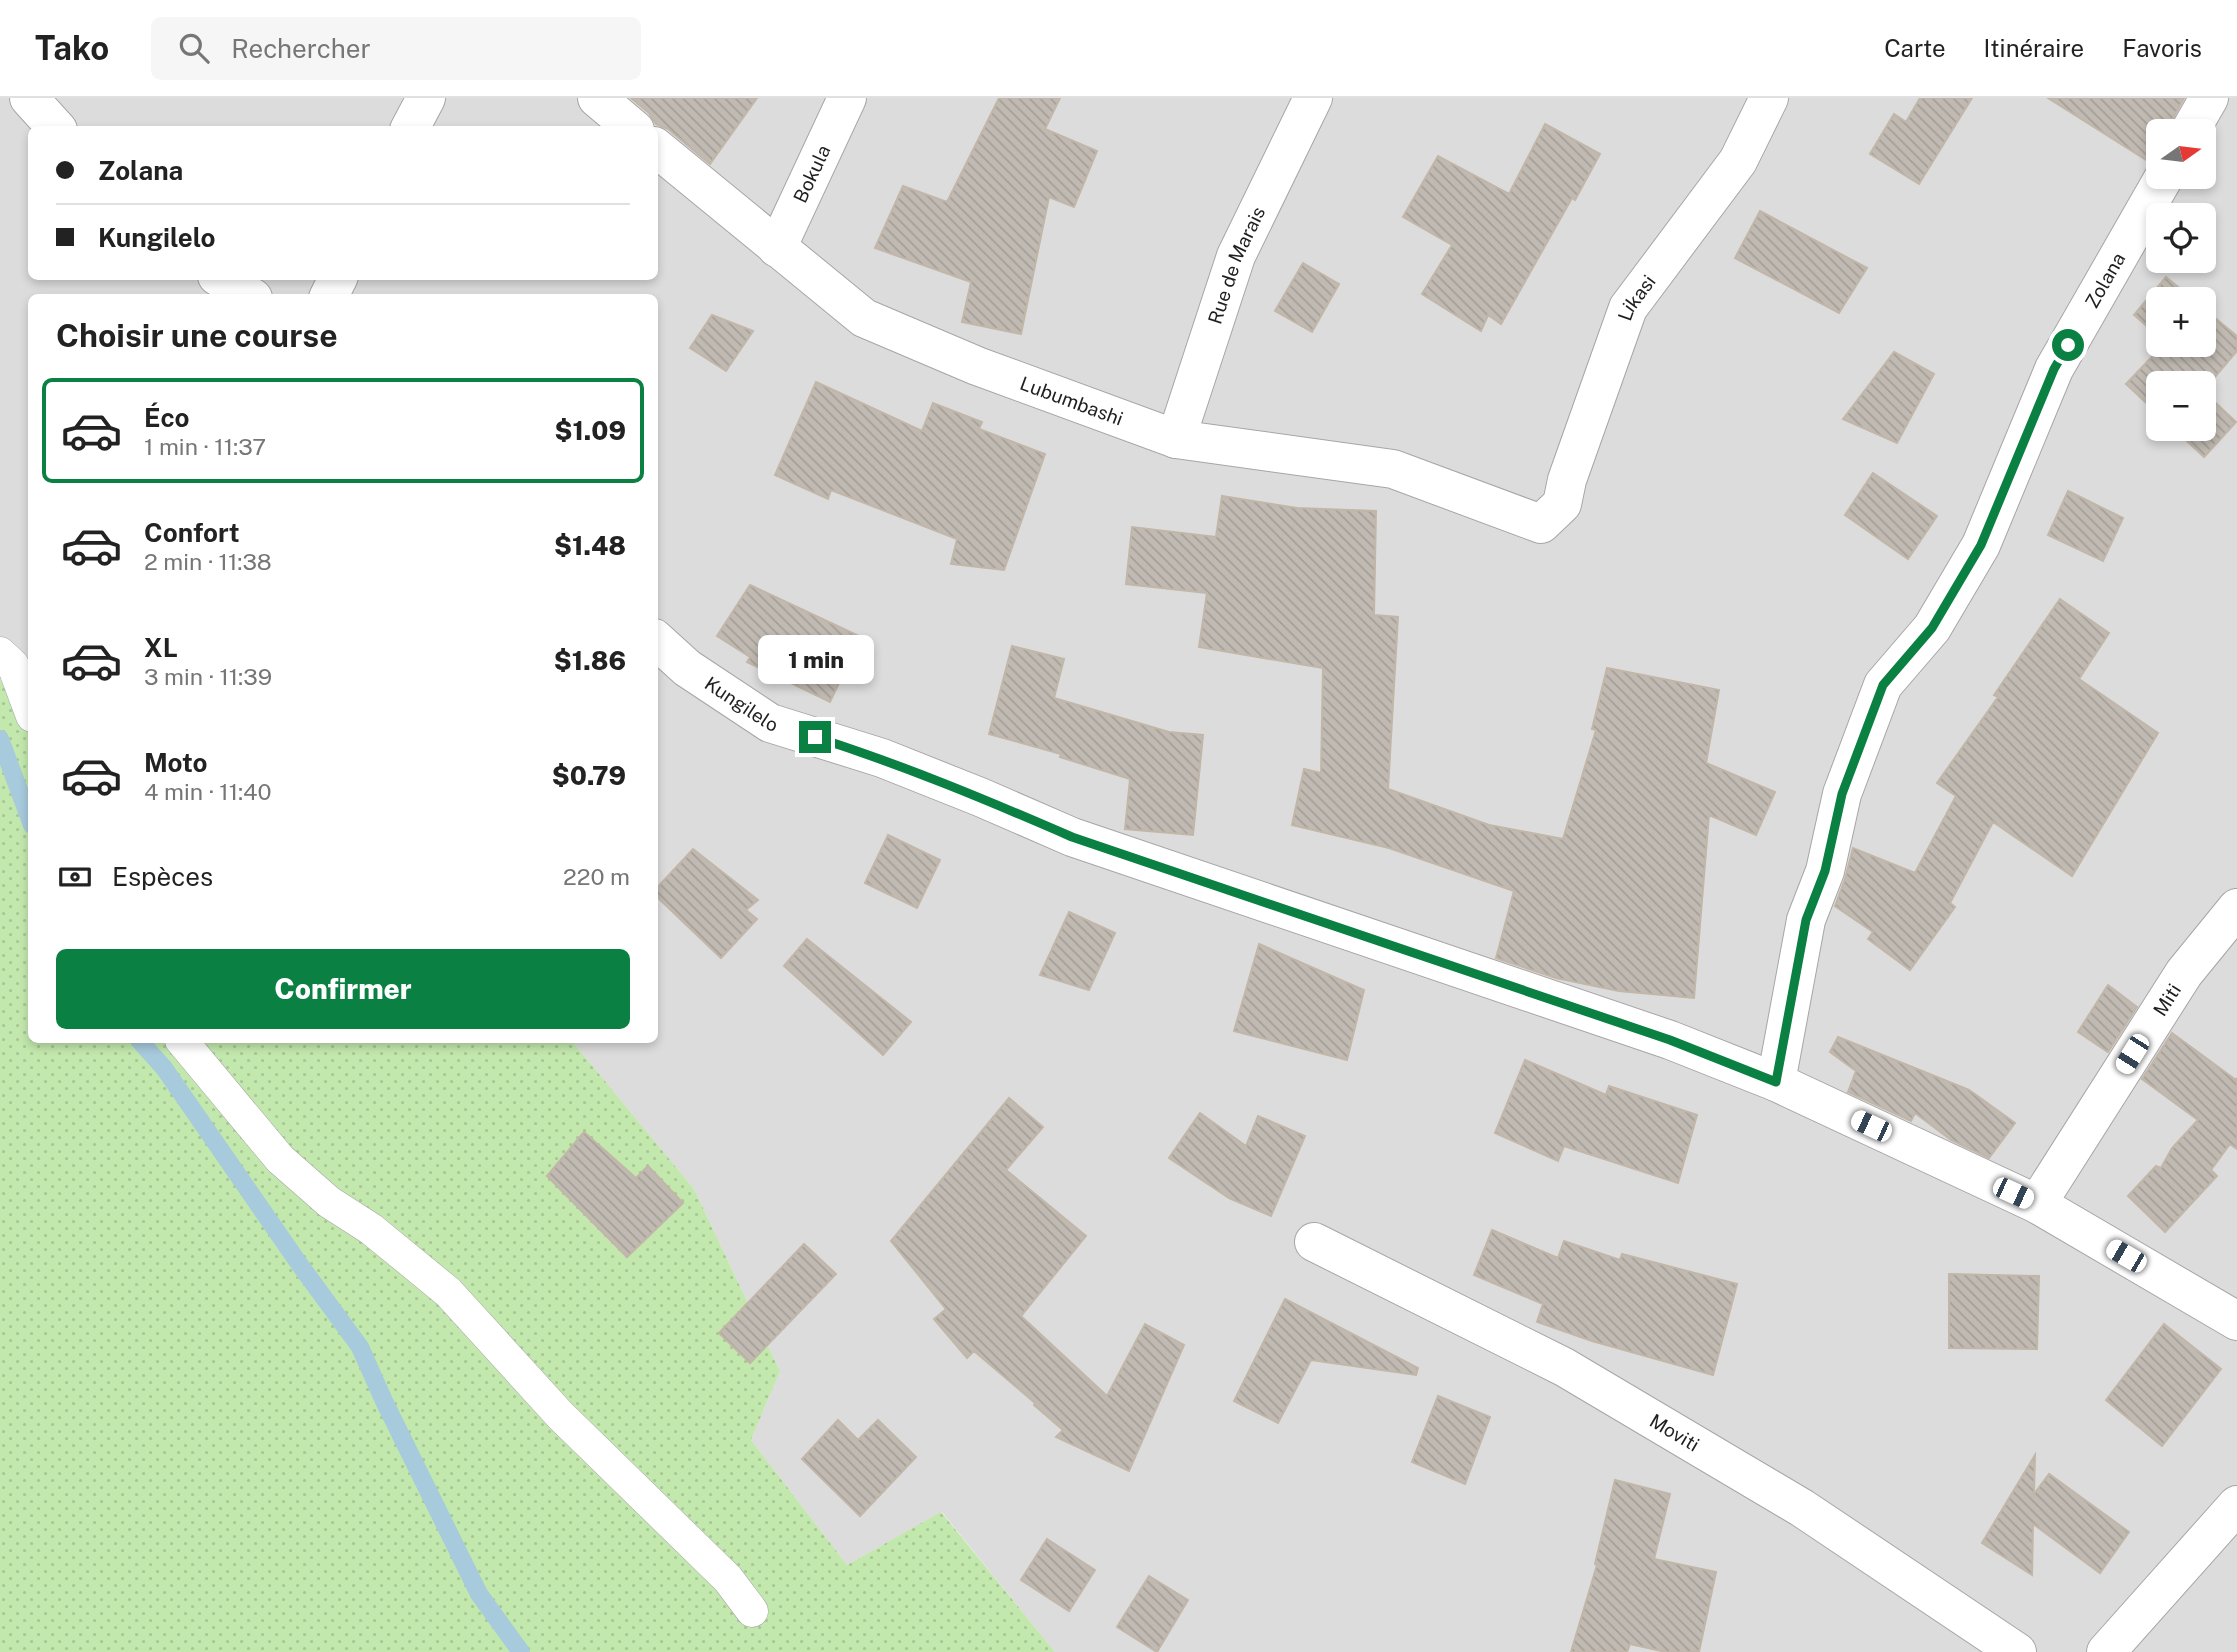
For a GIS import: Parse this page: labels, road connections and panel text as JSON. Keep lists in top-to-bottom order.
{
  "streets": {
    "street": [
      "Bokula",
      "Rue de Marais",
      "Zolana",
      "Likasi",
      "Lubumbashi",
      "Kungilelo",
      "Miti",
      "Moviti"
    ]
  },
  "crossings": [
    ["Bokula", "Lubumbashi"],
    ["Rue de Marais", "Lubumbashi"],
    ["Zolana", "Kungilelo"],
    ["Likasi", "Lubumbashi"],
    ["Kungilelo", "Miti"]
  ],
  "north": "right",
  "page": {
    "header": "Tako",
    "search": "Rechercher",
    "nav": ["Carte", "Itinéraire", "Favoris"],
    "map_buttons": ["+", "−"],
    "banner": ["Zolana", "Kungilelo"],
    "heading": "Choisir une course",
    "list": [
      {
        "name": "Éco",
        "note": "1 min · 11:37",
        "value": "$1.09"
      },
      {
        "name": "Confort",
        "note": "2 min · 11:38",
        "value": "$1.48"
      },
      {
        "name": "XL",
        "note": "3 min · 11:39",
        "value": "$1.86"
      },
      {
        "name": "Moto",
        "note": "4 min · 11:40",
        "value": "$0.79"
      }
    ],
    "bubble": "1 min",
    "pay": ["Espèces", "220 m"],
    "buttons": "Confirmer"
  }
}
